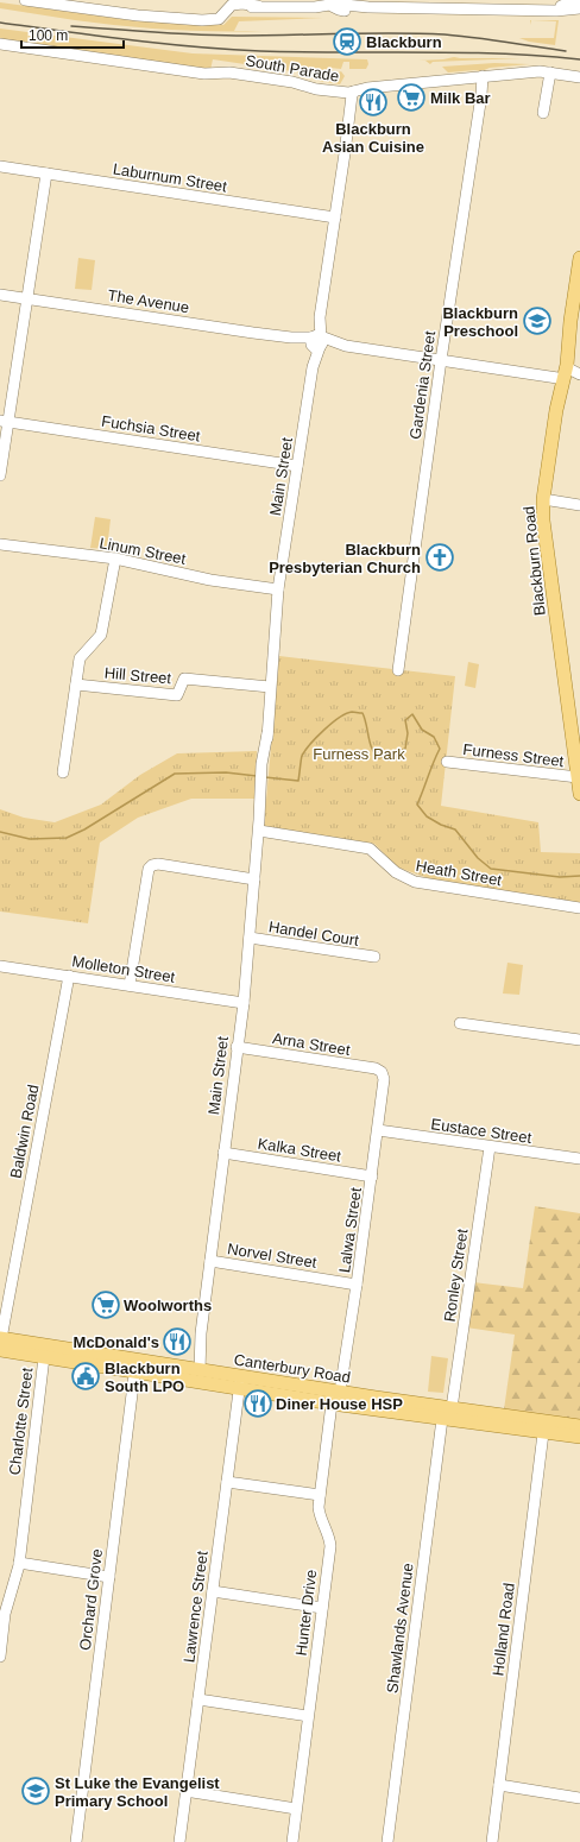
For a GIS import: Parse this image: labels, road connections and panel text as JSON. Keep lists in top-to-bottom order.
{
  "streets": {
    "main road": ["Blackburn Road", "Canterbury Road"],
    "street": [
      "South Parade",
      "Laburnum Street",
      "The Avenue",
      "Gardenia Street",
      "Fuchsia Street",
      "Main Street",
      "Linum Street",
      "Hill Street",
      "Furness Street",
      "Heath Street",
      "Handel Court",
      "Molleton Street",
      "Arna Street",
      "Eustace Street",
      "Baldwin Road",
      "Kalka Street",
      "Lalwa Street",
      "Norvel Street",
      "Ronley Street",
      "Charlotte Street",
      "Orchard Grove",
      "Lawrence Street",
      "Hunter Drive",
      "Shawlands Avenue",
      "Holland Road"
    ]
  },
  "crossings": [
    ["South Parade", "Gardenia Street"],
    ["South Parade", "Main Street"],
    ["Laburnum Street", "Main Street"],
    ["The Avenue", "Gardenia Street"],
    ["The Avenue", "Main Street"],
    ["The Avenue", "Blackburn Road"],
    ["Fuchsia Street", "Main Street"],
    ["Main Street", "Linum Street"],
    ["Main Street", "Hill Street"],
    ["Main Street", "Heath Street"],
    ["Main Street", "Handel Court"],
    ["Main Street", "Molleton Street"],
    ["Main Street", "Arna Street"],
    ["Main Street", "Kalka Street"],
    ["Main Street", "Norvel Street"],
    ["Main Street", "Canterbury Road"],
    ["Blackburn Road", "Furness Street"],
    ["Molleton Street", "Baldwin Road"],
    ["Arna Street", "Lalwa Street"],
    ["Eustace Street", "Lalwa Street"],
    ["Eustace Street", "Ronley Street"],
    ["Baldwin Road", "Canterbury Road"],
    ["Kalka Street", "Lalwa Street"],
    ["Lalwa Street", "Norvel Street"],
    ["Lalwa Street", "Canterbury Road"],
    ["Lalwa Street", "Hunter Drive"],
    ["Ronley Street", "Canterbury Road"],
    ["Ronley Street", "Shawlands Avenue"],
    ["Canterbury Road", "Charlotte Street"],
    ["Canterbury Road", "Orchard Grove"],
    ["Canterbury Road", "Lawrence Street"],
    ["Canterbury Road", "Hunter Drive"],
    ["Canterbury Road", "Shawlands Avenue"],
    ["Canterbury Road", "Holland Road"]
  ],
  "parks": ["Furness Park"],
  "places": {
    "station": ["Blackburn"],
    "supermarket": ["Milk Bar", "Woolworths"],
    "restaurant": ["Blackburn Asian Cuisine", "McDonald's", "Diner House HSP"],
    "school or university": ["Blackburn Preschool", "St Luke the Evangelist Primary School"],
    "church": ["Blackburn Presbyterian Church"],
    "public building": ["Blackburn South LPO"]
  },
  "scale_bar": "100 m"
}
